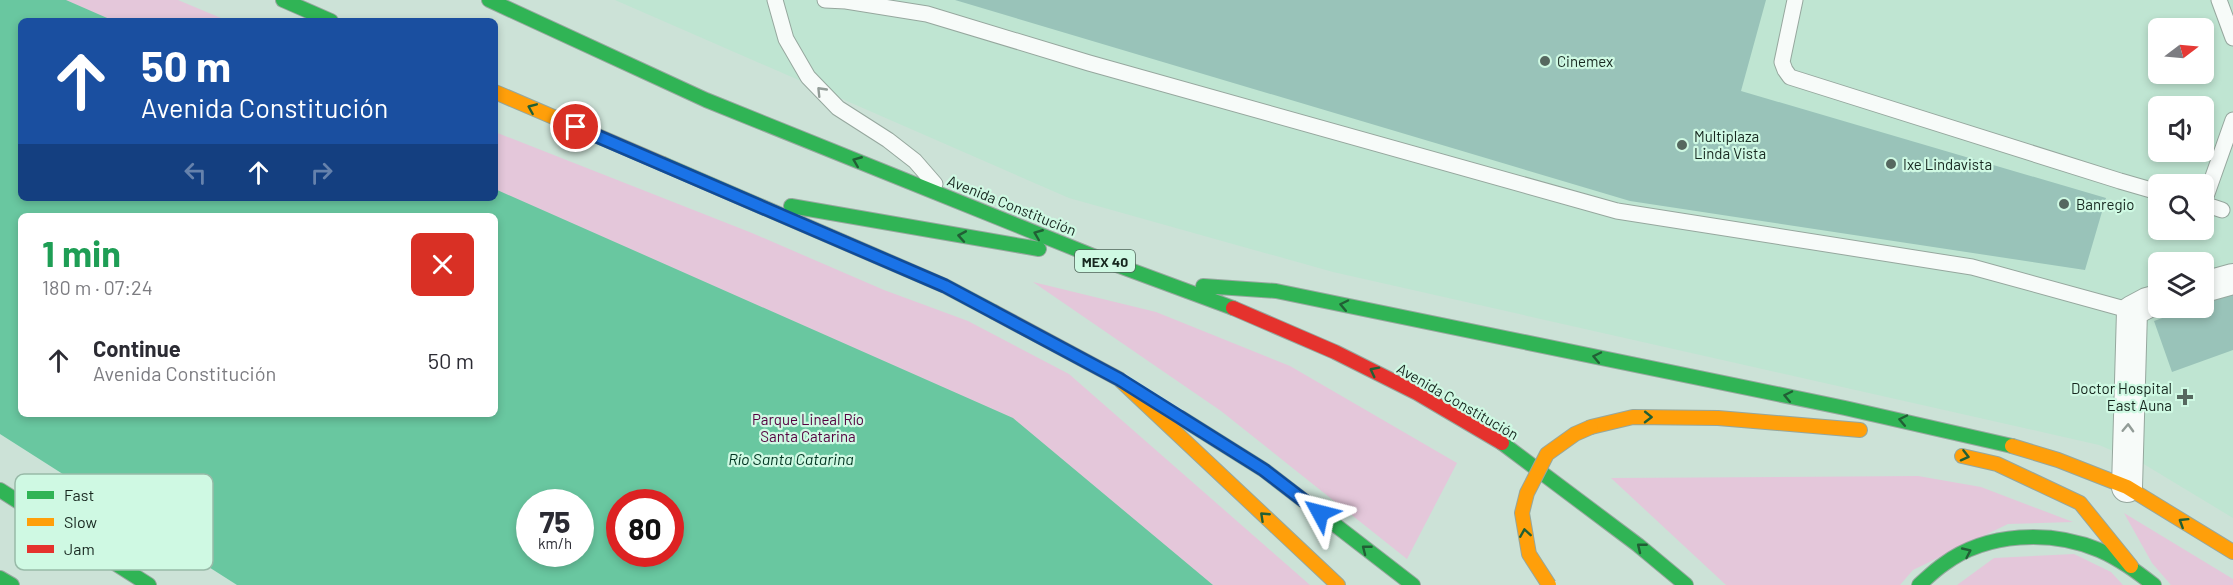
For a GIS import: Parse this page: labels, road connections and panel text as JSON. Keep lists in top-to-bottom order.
{
  "streets": {
    "highway": ["Avenida Constitución", "MEX 40"]
  },
  "water": ["Río Santa Catarina"],
  "parks": ["Parque Lineal Río Santa Catarina"],
  "places": {
    "other": [
      "Cinemex",
      "Multiplaza Linda Vista",
      "Ixe Lindavista",
      "Banregio"
    ],
    "health": ["Doctor Hospital East Auna"]
  },
  "legend": ["Fast", "Slow", "Jam"],
  "north": "right",
  "page": {
    "turn": ["50 m", "Avenida Constitución"],
    "heading": ["1 min", "180 m · 07:24"],
    "list": [
      {
        "name": "Continue",
        "note": "Avenida Constitución",
        "value": "50 m"
      }
    ],
    "speed": "75 km/h",
    "limit": "80"
  }
}
